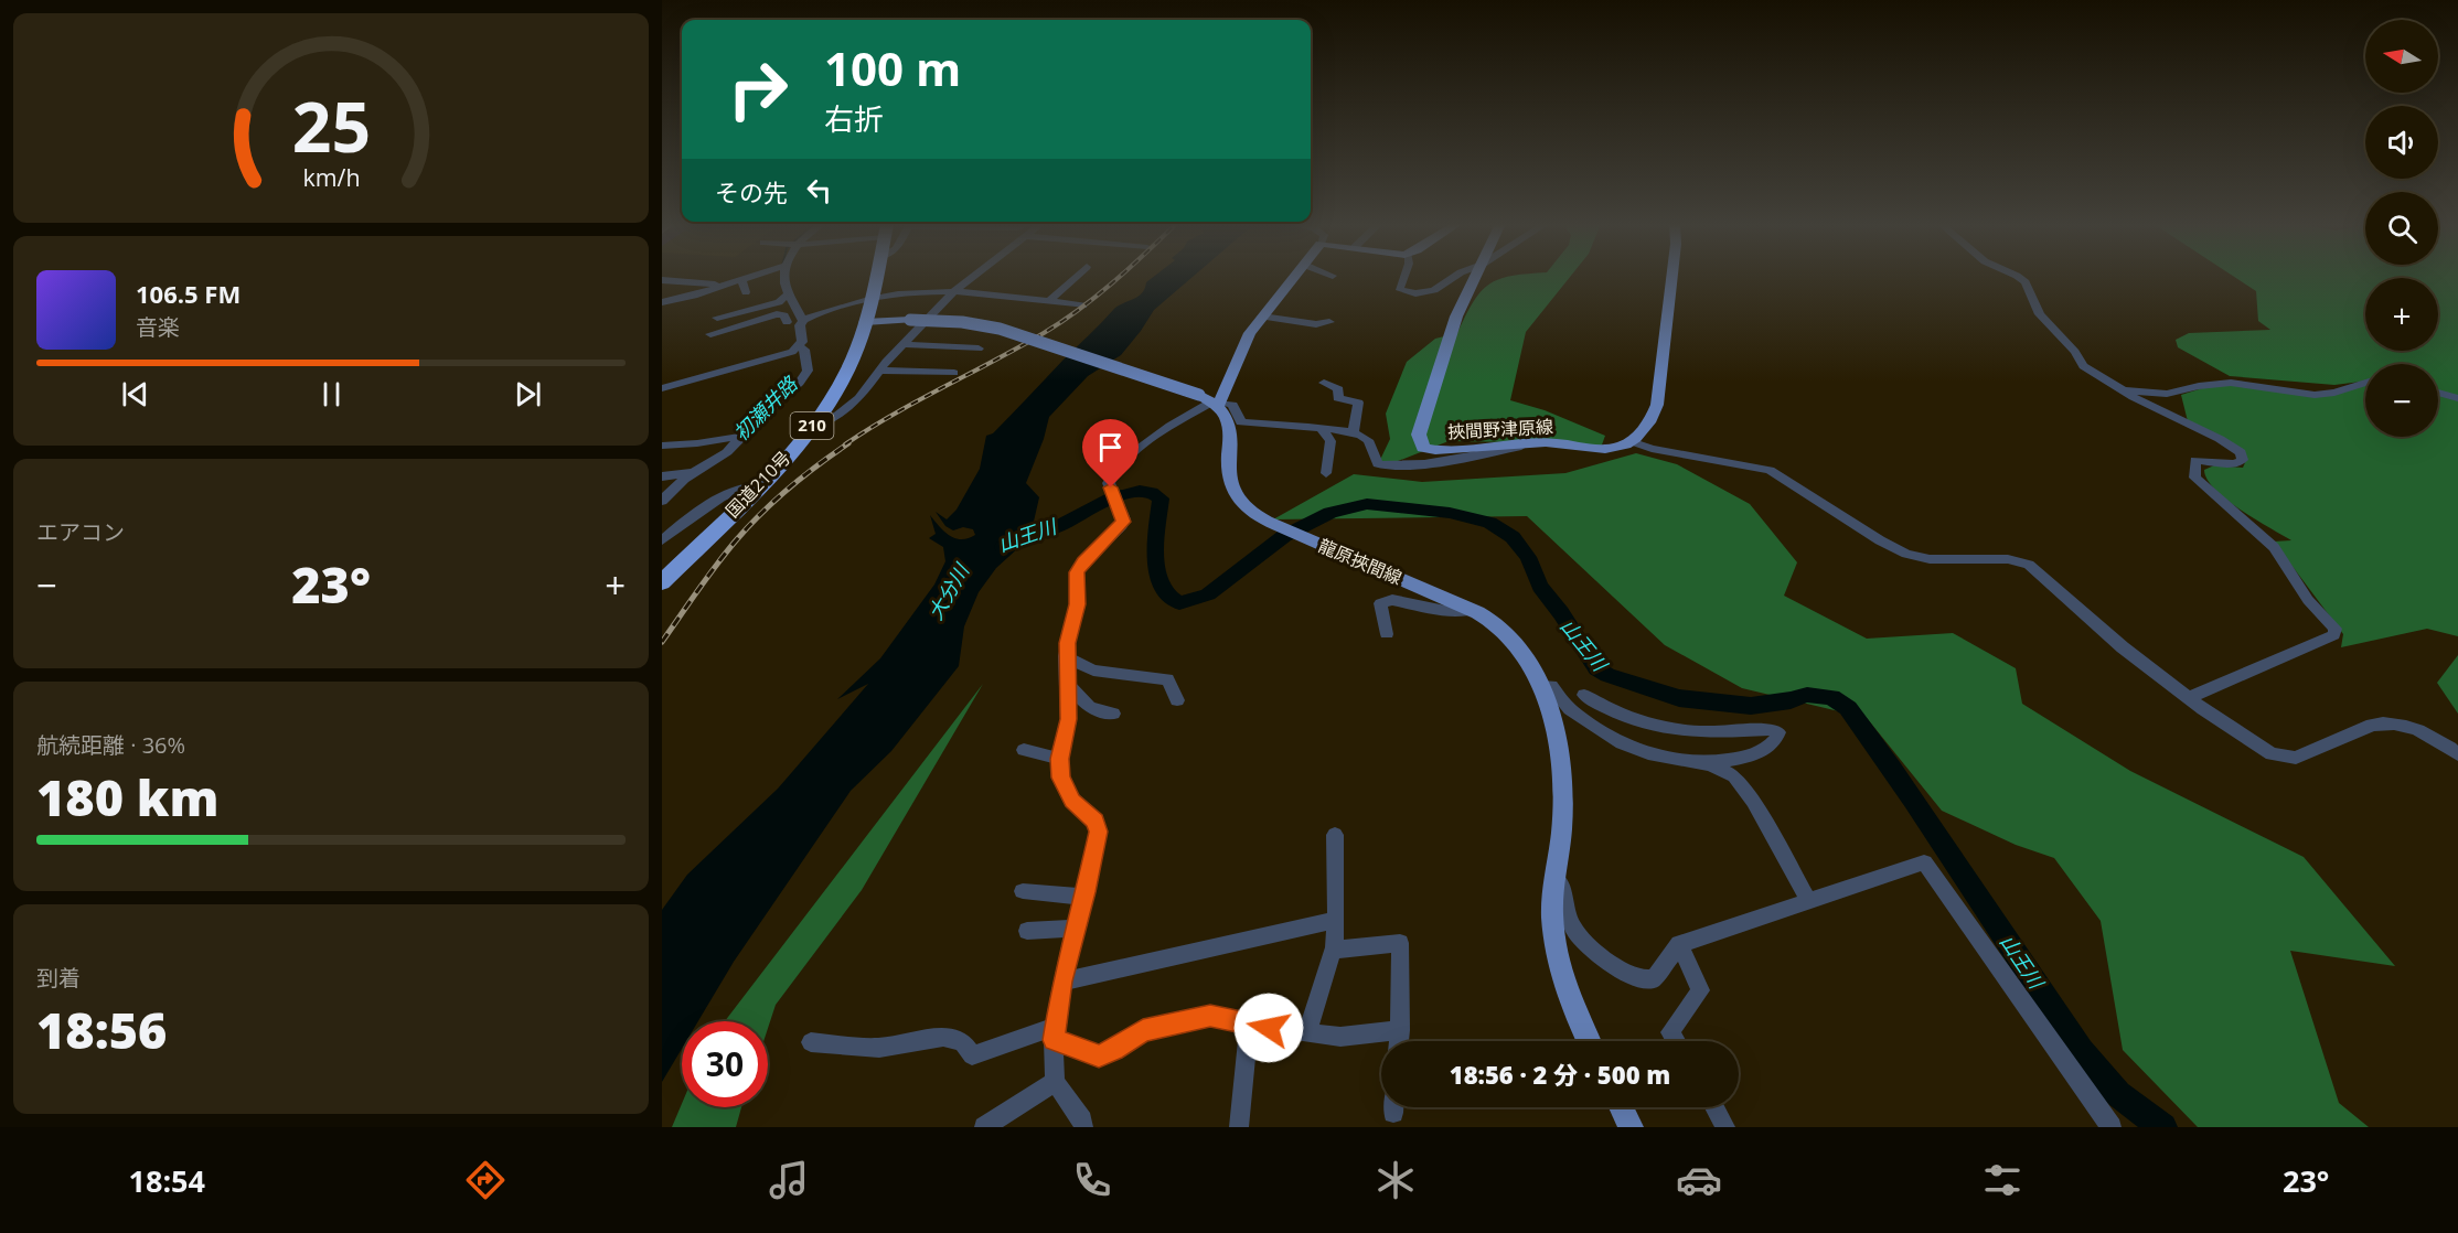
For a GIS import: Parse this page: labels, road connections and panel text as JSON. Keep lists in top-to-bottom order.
{
  "streets": {
    "highway": ["210", "国道210号"],
    "main road": ["挾間野津原線", "龍原挾間線"]
  },
  "water": ["初瀬井路", "山王川", "大分川"],
  "north": "left",
  "page": {
    "map_buttons": ["+", "−"],
    "turn": ["100 m", "右折"],
    "then": "その先",
    "song": ["106.5 FM", "音楽"],
    "tile": [
      "エアコン",
      ["航続距離 · 36%", "180 km"],
      ["到着", "18:56"]
    ],
    "heat": ["−", "23°", "+"],
    "limit": "30",
    "trip": "18:56 · 2 分 · 500 m",
    "tabs": ["18:54", "23°"],
    "gauge": ["25", "km/h"]
  }
}
